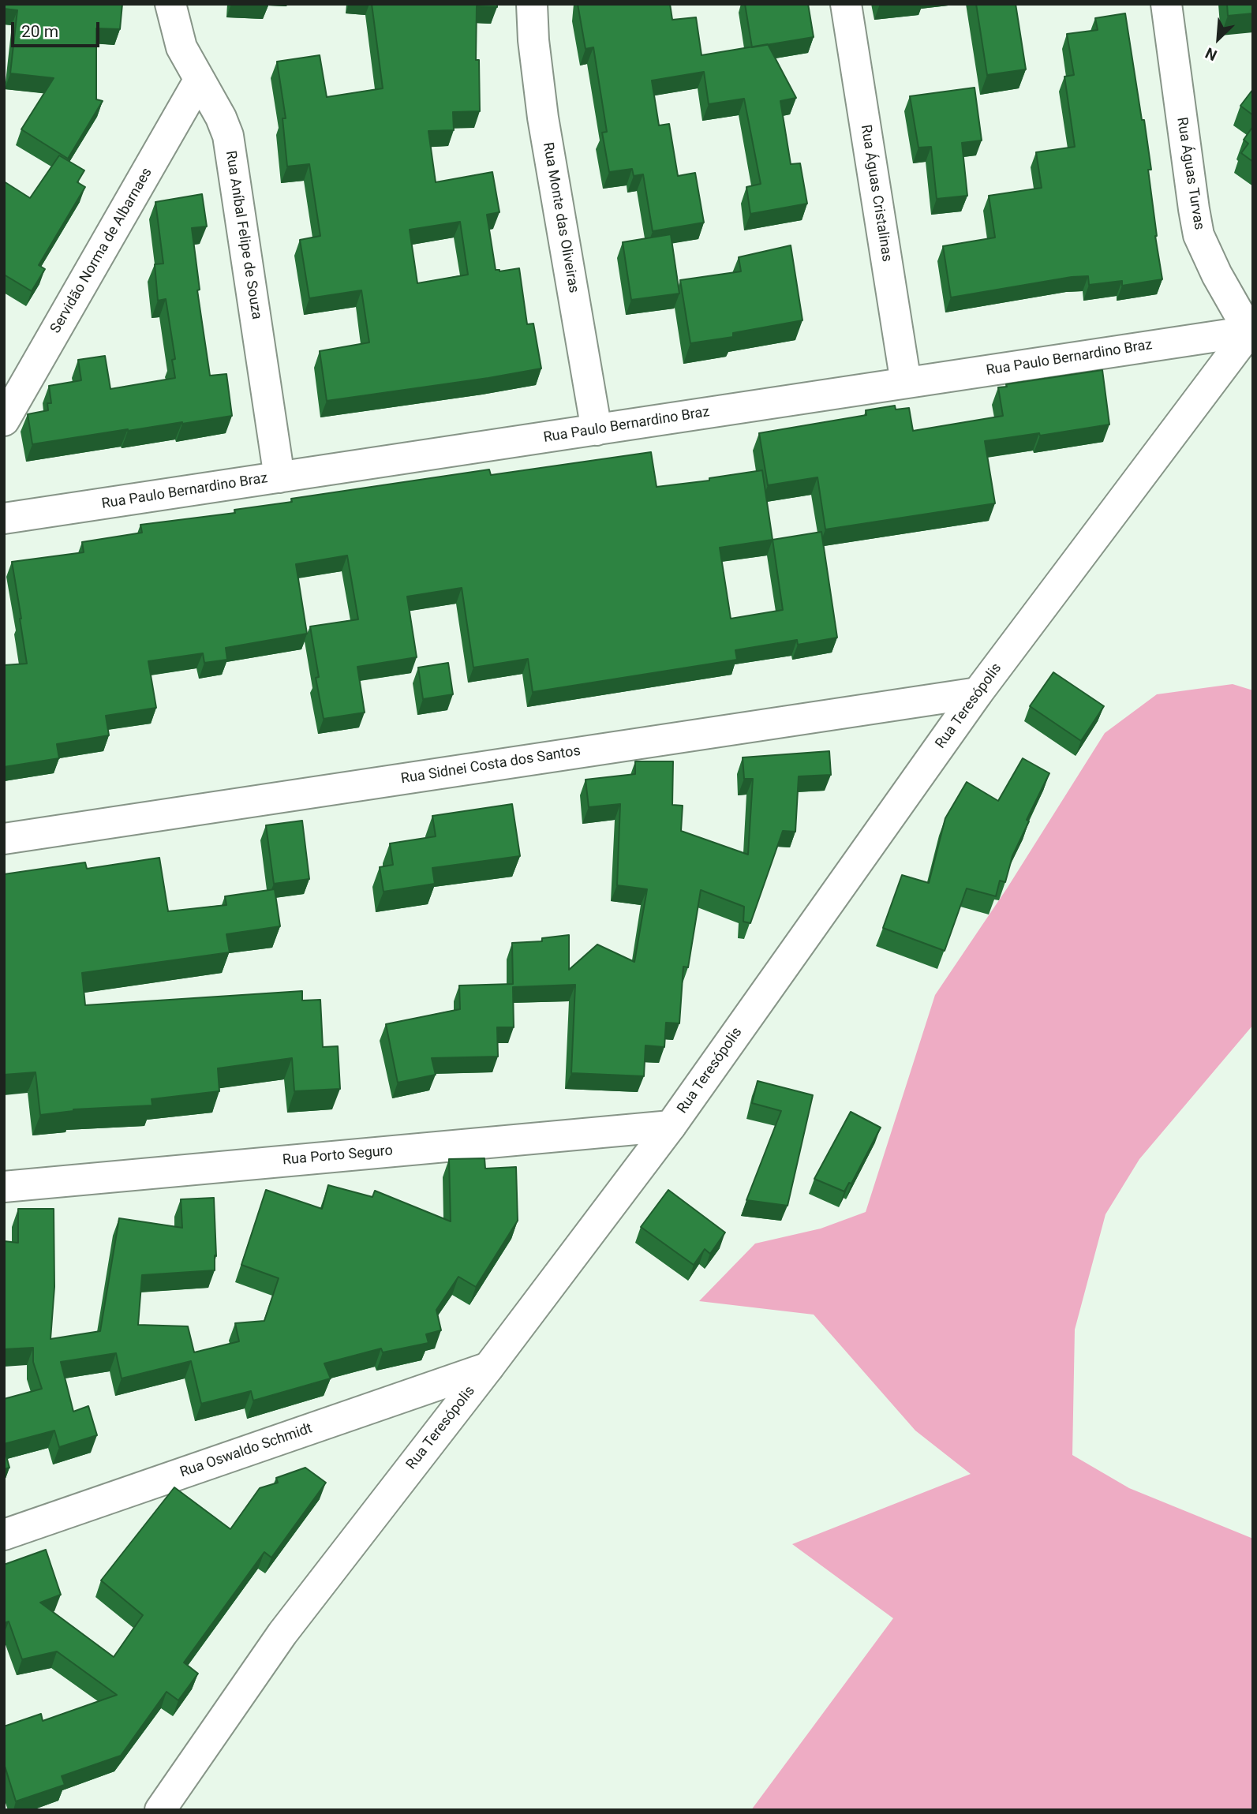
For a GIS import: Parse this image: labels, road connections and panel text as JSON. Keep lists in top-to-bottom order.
{
  "streets": {
    "street": [
      "Rua Águas Turvas",
      "Rua Águas Cristalinas",
      "Rua Monte das Oliveiras",
      "Rua Aníbal Felipe de Souza",
      "Servidão Norma de Albarnaes",
      "Rua Paulo Bernardino Braz",
      "Rua Teresópolis",
      "Rua Sidnei Costa dos Santos",
      "Rua Porto Seguro",
      "Rua Oswaldo Schmidt"
    ]
  },
  "crossings": [
    ["Rua Águas Turvas", "Rua Paulo Bernardino Braz"],
    ["Rua Águas Turvas", "Rua Teresópolis"],
    ["Rua Águas Cristalinas", "Rua Paulo Bernardino Braz"],
    ["Rua Monte das Oliveiras", "Rua Paulo Bernardino Braz"],
    ["Rua Aníbal Felipe de Souza", "Servidão Norma de Albarnaes"],
    ["Rua Aníbal Felipe de Souza", "Rua Paulo Bernardino Braz"],
    ["Rua Paulo Bernardino Braz", "Rua Teresópolis"],
    ["Rua Teresópolis", "Rua Sidnei Costa dos Santos"],
    ["Rua Teresópolis", "Rua Porto Seguro"],
    ["Rua Teresópolis", "Rua Oswaldo Schmidt"]
  ],
  "scale_bar": "20 m",
  "north": "bottom left"
}
